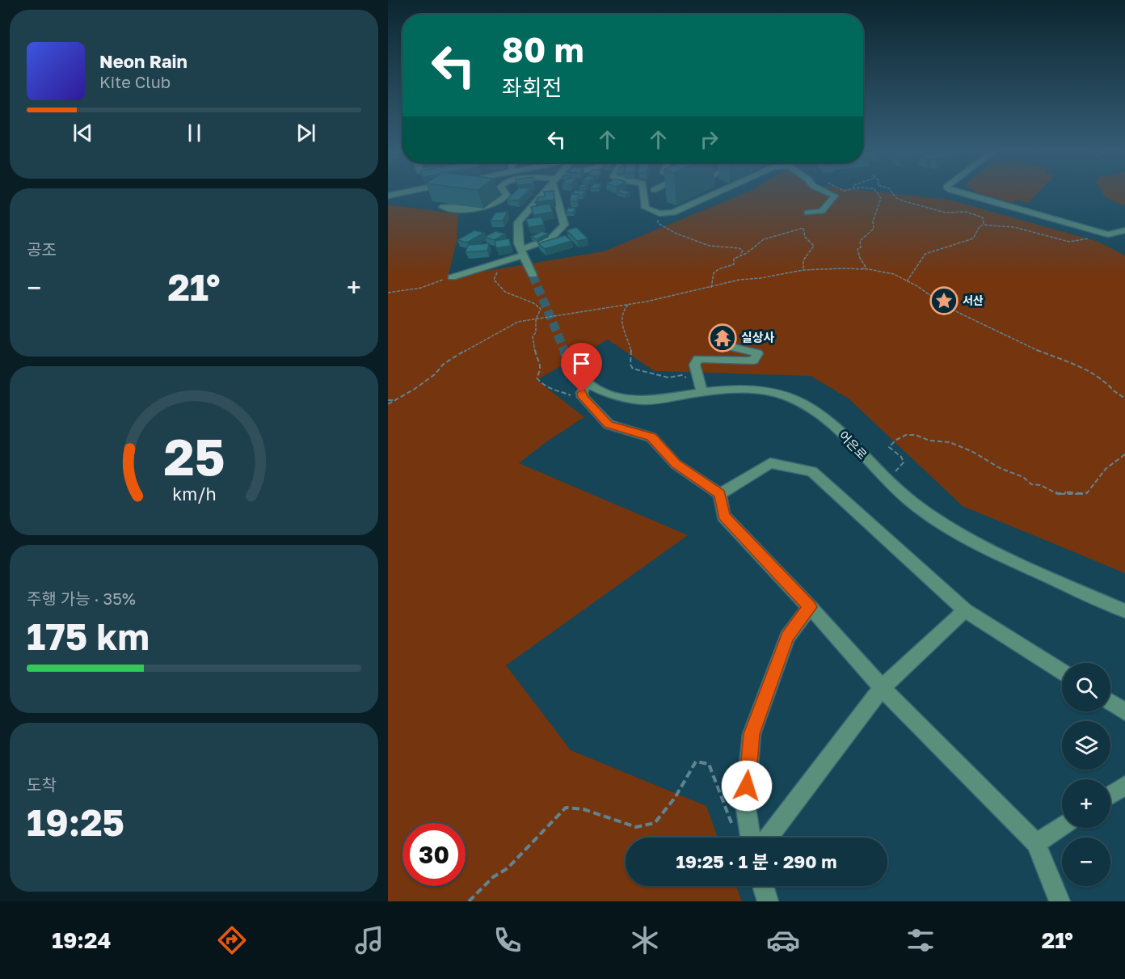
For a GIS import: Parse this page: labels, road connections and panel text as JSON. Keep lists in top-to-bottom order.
{
  "streets": {
    "street": ["어은로"]
  },
  "places": {
    "place": ["서산"],
    "temple": ["실상사"]
  },
  "page": {
    "turn": ["80 m", "좌회전"],
    "song": ["Neon Rain", "Kite Club"],
    "tile": [
      "공조",
      ["주행 가능 · 35%", "175 km"],
      ["도착", "19:25"]
    ],
    "heat": ["−", "21°", "+"],
    "map_buttons": ["+", "−"],
    "limit": "30",
    "trip": "19:25 · 1 분 · 290 m",
    "tabs": ["19:24", "21°"],
    "gauge": ["25", "km/h"]
  }
}
